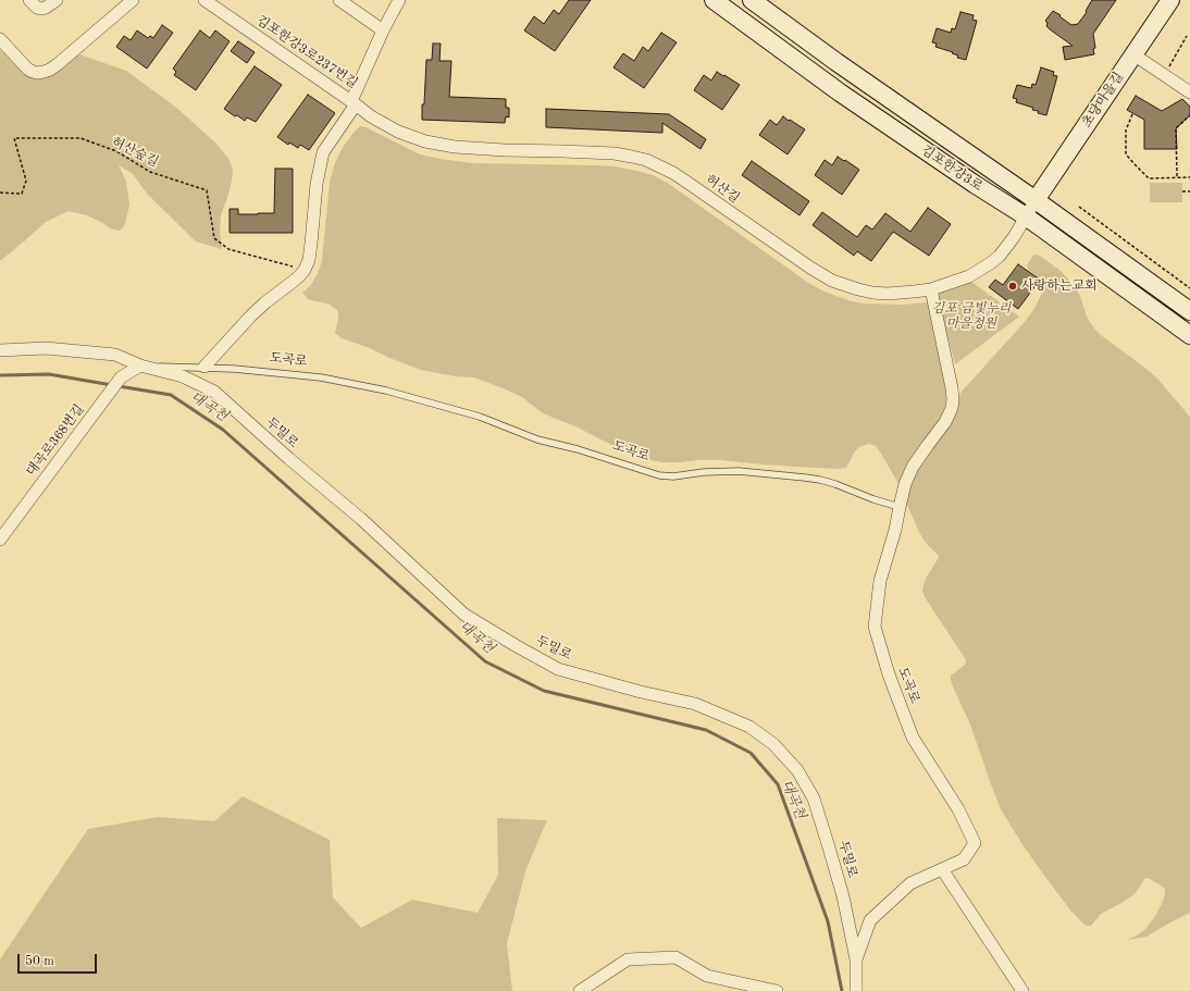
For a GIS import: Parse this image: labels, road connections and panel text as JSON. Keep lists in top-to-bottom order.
{
  "streets": {
    "street": [
      "김포한강3로237번길",
      "초당마을길",
      "김포한강3로",
      "허산길",
      "도곡로",
      "두밀로",
      "대곡로368번길"
    ],
    "path": ["허산숲길"]
  },
  "crossings": [
    ["김포한강3로237번길", "허산길"],
    ["초당마을길", "김포한강3로"],
    ["초당마을길", "허산길"],
    ["김포한강3로", "허산길"],
    ["도곡로", "두밀로"],
    ["도곡로", "대곡로368번길"],
    ["두밀로", "대곡로368번길"]
  ],
  "water": ["대곡천"],
  "parks": ["김포 금빛누리 마을정원"],
  "places": ["사랑하는교회"],
  "scale_bar": "50 m"
}
